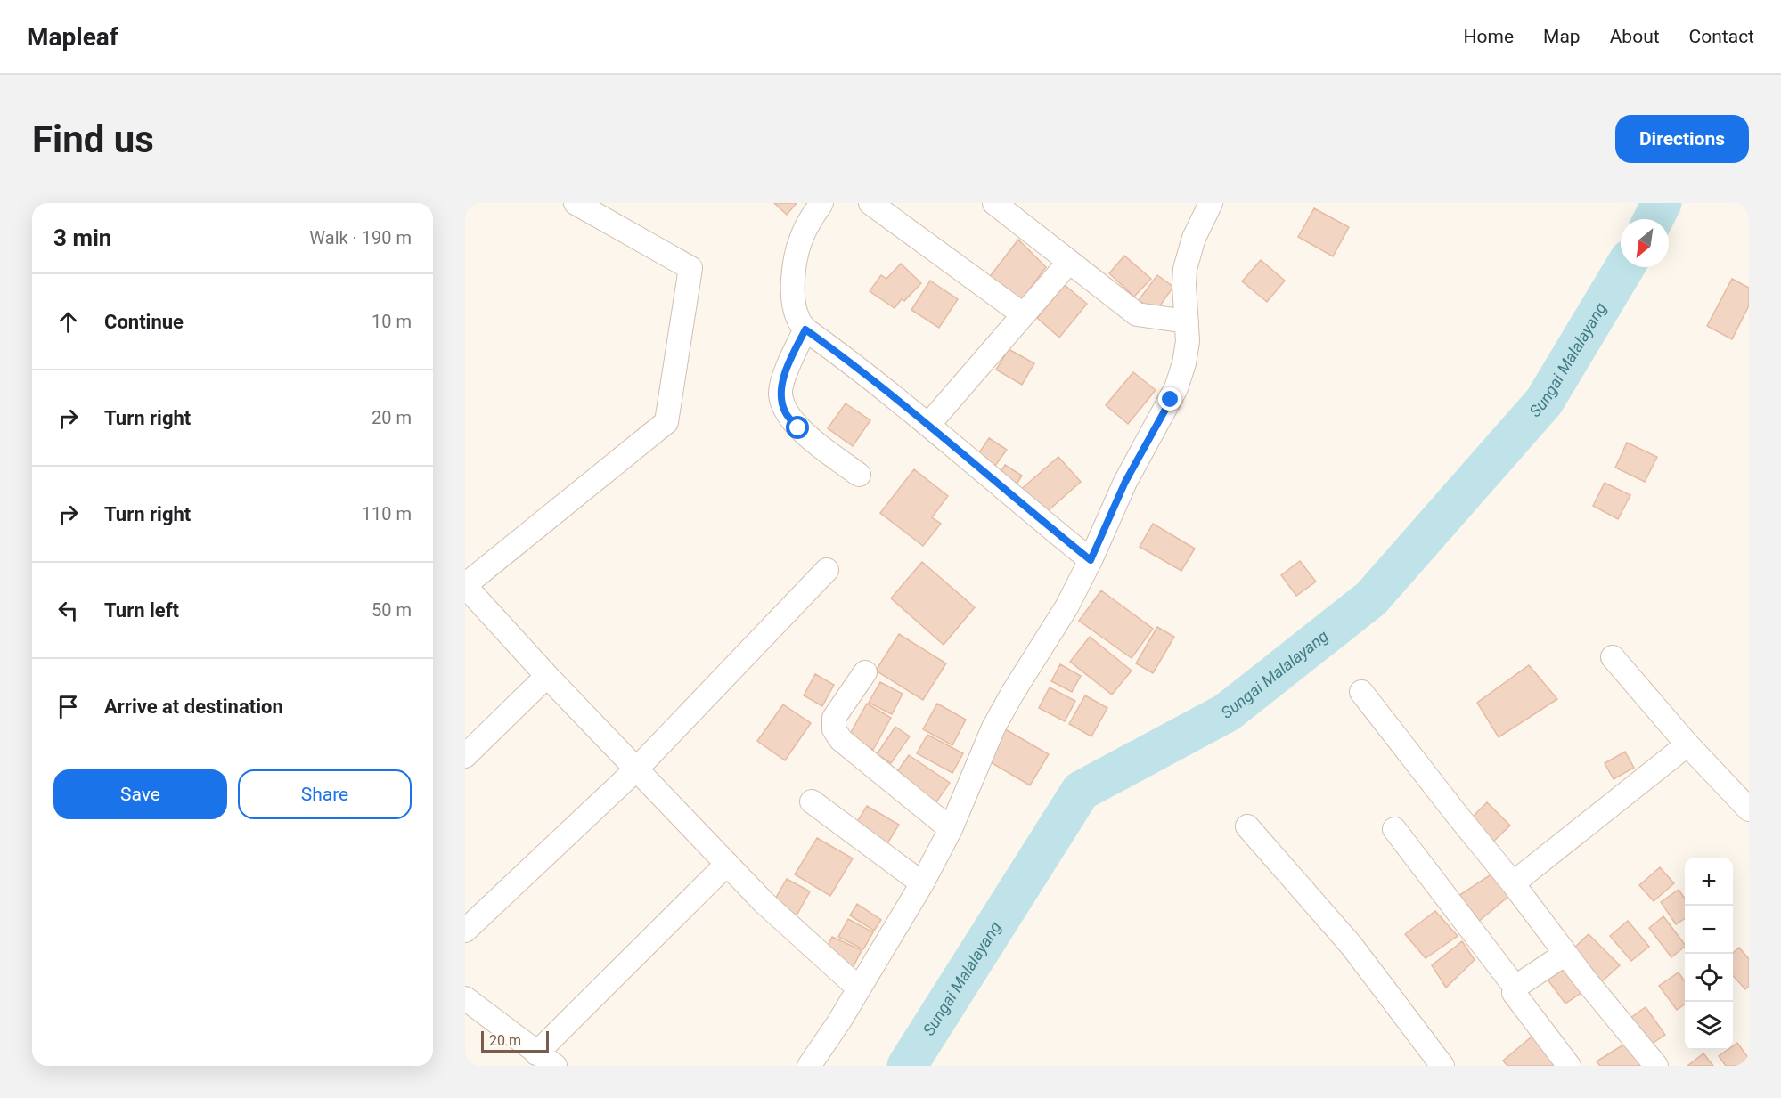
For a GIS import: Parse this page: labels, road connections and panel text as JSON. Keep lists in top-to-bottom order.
{
  "water": ["Sungai Malalayang"],
  "scale_bar": "20 m",
  "north": "bottom left",
  "page": {
    "header": "Mapleaf",
    "nav": [
      "Home",
      "Map",
      "About",
      "Contact"
    ],
    "buttons": [
      "Directions",
      ["Save", "Share"]
    ],
    "title": "Find us",
    "heading": ["3 min", "Walk · 190 m"],
    "list": [
      ["Continue", "10 m"],
      ["Turn right", "20 m"],
      ["Turn right", "110 m"],
      ["Turn left", "50 m"],
      "Arrive at destination"
    ],
    "map_buttons": ["+", "−"],
    "scale": "20 m"
  }
}
